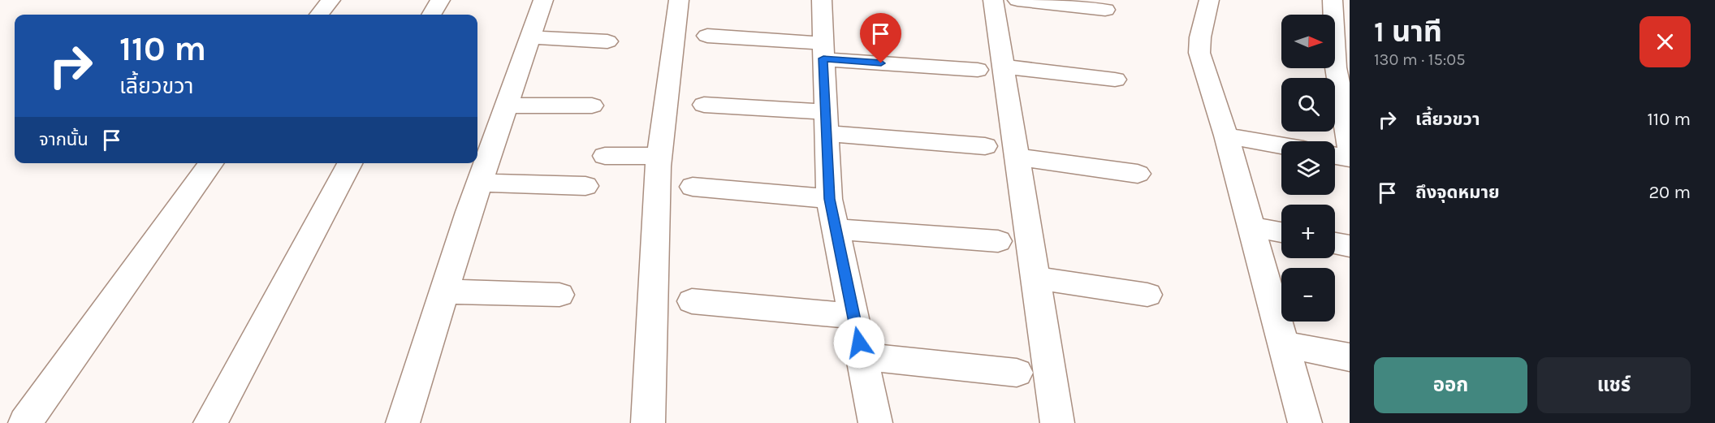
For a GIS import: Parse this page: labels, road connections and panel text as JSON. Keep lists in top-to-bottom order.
{
  "north": "right",
  "page": {
    "heading": ["1 นาที", "130 m · 15:05"],
    "map_buttons": ["+", "−"],
    "turn": ["110 m", "เลี้ยวขวา"],
    "list": [
      {
        "name": "เลี้ยวขวา",
        "value": "110 m"
      },
      {
        "name": "ถึงจุดหมาย",
        "value": "20 m"
      }
    ],
    "then": "จากนั้น",
    "buttons": ["ออก", "แชร์"]
  }
}
